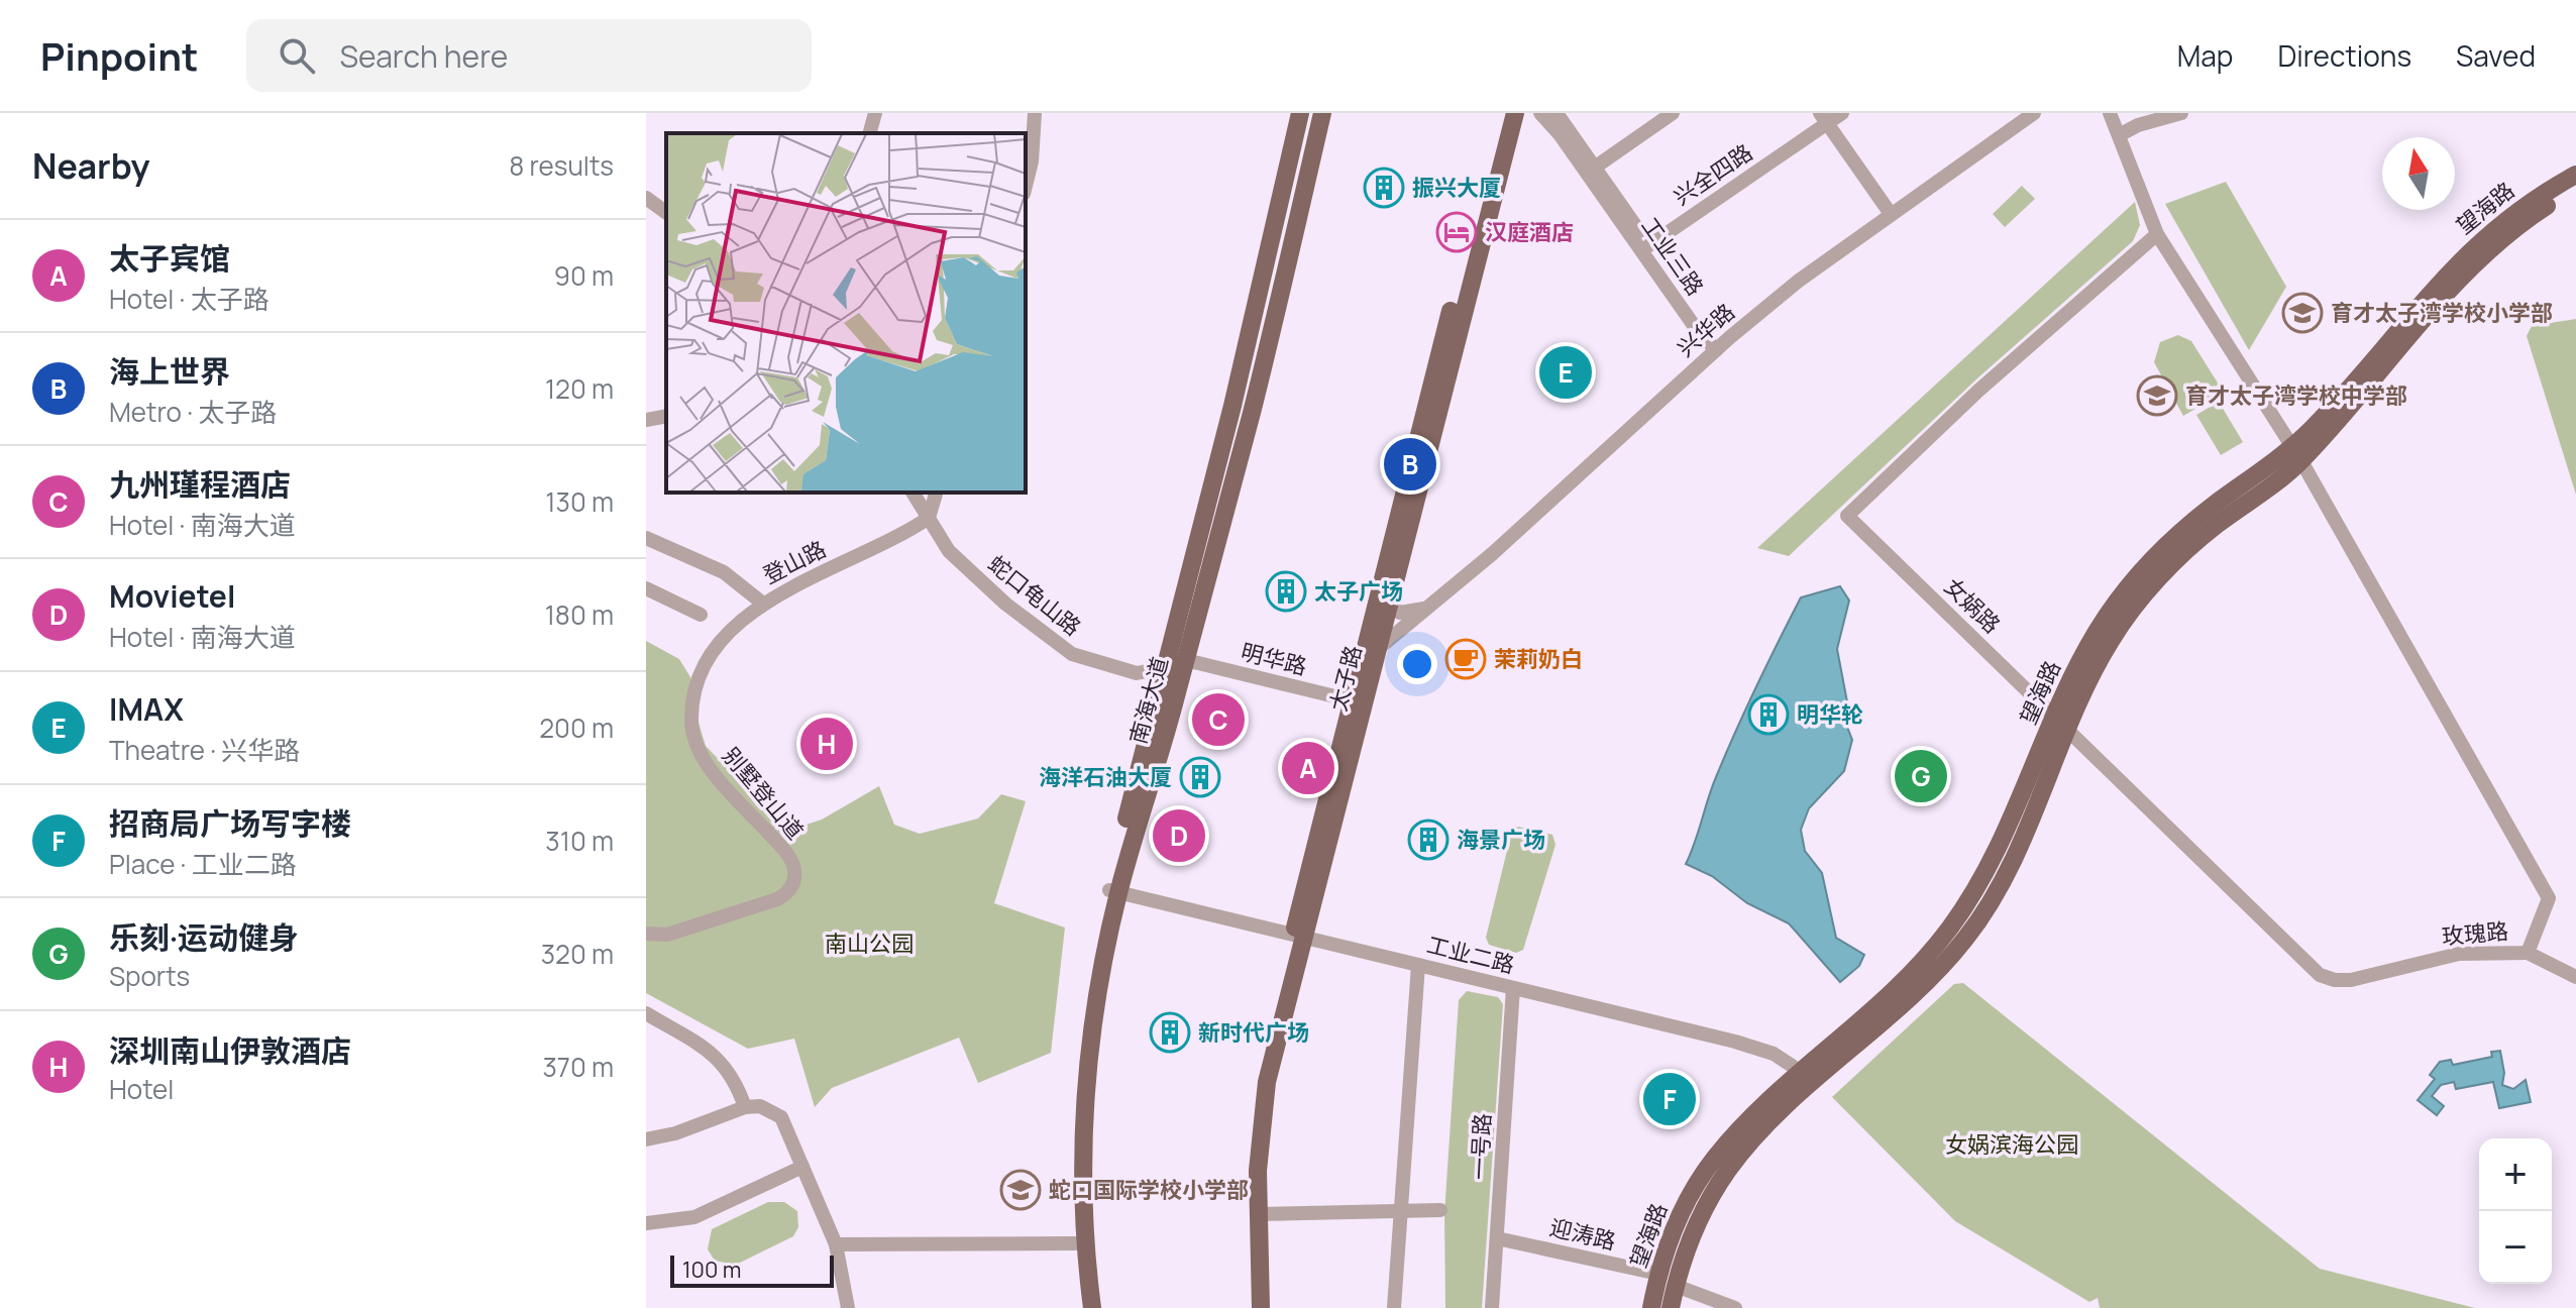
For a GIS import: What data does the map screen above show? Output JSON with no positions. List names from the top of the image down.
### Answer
{
  "streets": {
    "main road": ["望海路", "太子路", "南海大道"],
    "street": [
      "兴全四路",
      "工业三路",
      "兴华路",
      "登山路",
      "蛇口龟山路",
      "女娲路",
      "明华路",
      "别墅登山道",
      "玫瑰路",
      "工业二路",
      "一号路",
      "迎涛路"
    ]
  },
  "crossings": [
    ["兴全四路", "工业三路"],
    ["望海路", "女娲路"],
    ["望海路", "玫瑰路"],
    ["望海路", "工业二路"],
    ["望海路", "迎涛路"],
    ["工业三路", "兴华路"],
    ["兴华路", "太子路"],
    ["登山路", "蛇口龟山路"],
    ["登山路", "别墅登山道"],
    ["蛇口龟山路", "明华路"],
    ["蛇口龟山路", "南海大道"],
    ["女娲路", "玫瑰路"],
    ["明华路", "太子路"],
    ["明华路", "南海大道"],
    ["太子路", "工业二路"],
    ["南海大道", "工业二路"],
    ["工业二路", "一号路"],
    ["一号路", "迎涛路"]
  ],
  "parks": ["南山公园", "女娲滨海公园"],
  "places": {
    "building": [
      "振兴大厦",
      "太子广场",
      "明华轮",
      "海洋石油大厦",
      "海景广场",
      "新时代广场"
    ],
    "hotel": ["汉庭酒店"],
    "school or university": ["育才太子湾学校小学部", "育才太子湾学校中学部", "蛇口国际学校小学部"],
    "cafe": ["茉莉奶白"]
  },
  "scale_bar": "100 m",
  "north": "top",
  "page": {
    "header": "Pinpoint",
    "search": "Search here",
    "nav": ["Map", "Directions", "Saved"],
    "heading": ["Nearby", "8 results"],
    "list": [
      {
        "mark": "A",
        "name": "太子宾馆",
        "note": "Hotel · 太子路",
        "value": "90 m"
      },
      {
        "mark": "B",
        "name": "海上世界",
        "note": "Metro · 太子路",
        "value": "120 m"
      },
      {
        "mark": "C",
        "name": "九州瑾程酒店",
        "note": "Hotel · 南海大道",
        "value": "130 m"
      },
      {
        "mark": "D",
        "name": "Movietel",
        "note": "Hotel · 南海大道",
        "value": "180 m"
      },
      {
        "mark": "E",
        "name": "IMAX",
        "note": "Theatre · 兴华路",
        "value": "200 m"
      },
      {
        "mark": "F",
        "name": "招商局广场写字楼",
        "note": "Place · 工业二路",
        "value": "310 m"
      },
      {
        "mark": "G",
        "name": "乐刻·运动健身",
        "note": "Sports",
        "value": "320 m"
      },
      {
        "mark": "H",
        "name": "深圳南山伊敦酒店",
        "note": "Hotel",
        "value": "370 m"
      }
    ],
    "pins": [
      "E",
      "B",
      "C",
      "H",
      "A",
      "G",
      "D",
      "F"
    ],
    "map_buttons": ["+", "−"],
    "scale": "100 m"
  }
}
